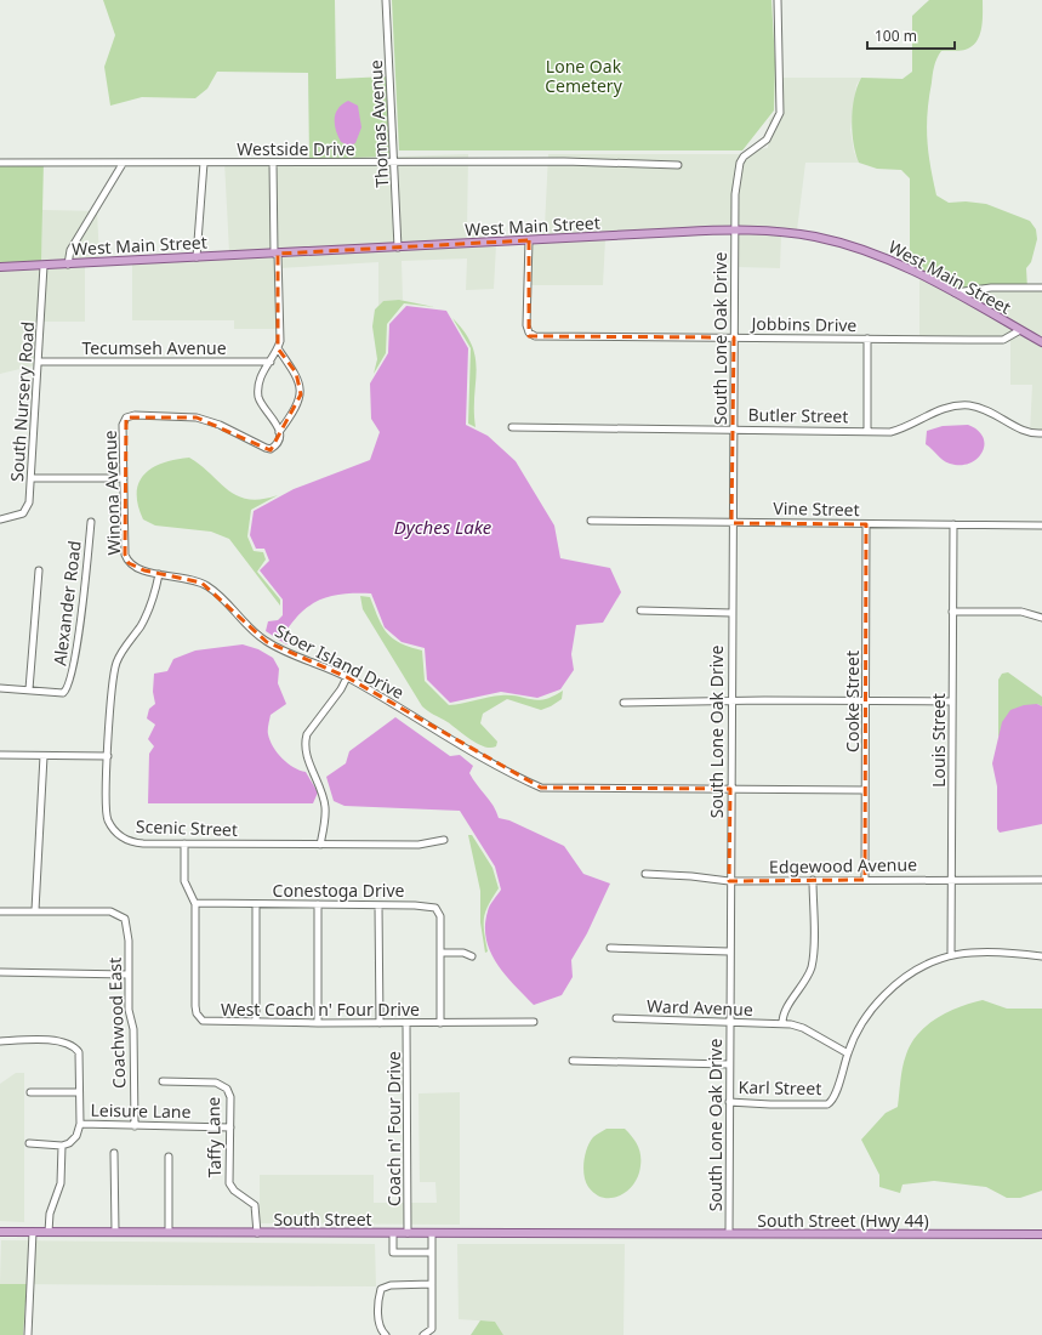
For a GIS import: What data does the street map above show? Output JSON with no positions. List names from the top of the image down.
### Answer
{
  "streets": {
    "main road": ["West Main Street", "South Street", "South Street (Hwy 44)"],
    "street": [
      "Thomas Avenue",
      "Westside Drive",
      "Jobbins Drive",
      "South Lone Oak Drive",
      "Tecumseh Avenue",
      "South Nursery Road",
      "Butler Street",
      "Winona Avenue",
      "Vine Street",
      "Alexander Road",
      "Stoer Island Drive",
      "Cooke Street",
      "Louis Street",
      "Scenic Street",
      "Edgewood Avenue",
      "Conestoga Drive",
      "Ward Avenue",
      "West Coach n' Four Drive",
      "Coachwood East",
      "Karl Street",
      "Leisure Lane",
      "Coach n' Four Drive",
      "Taffy Lane"
    ]
  },
  "crossings": [
    ["Thomas Avenue", "Westside Drive"],
    ["Thomas Avenue", "West Main Street"],
    ["West Main Street", "Jobbins Drive"],
    ["West Main Street", "South Lone Oak Drive"],
    ["West Main Street", "South Nursery Road"],
    ["Jobbins Drive", "South Lone Oak Drive"],
    ["South Lone Oak Drive", "Butler Street"],
    ["South Lone Oak Drive", "Vine Street"],
    ["South Lone Oak Drive", "Stoer Island Drive"],
    ["South Lone Oak Drive", "Edgewood Avenue"],
    ["South Lone Oak Drive", "Ward Avenue"],
    ["South Lone Oak Drive", "Karl Street"],
    ["South Lone Oak Drive", "South Street (Hwy 44)"],
    ["Tecumseh Avenue", "South Nursery Road"],
    ["Winona Avenue", "Stoer Island Drive"],
    ["Winona Avenue", "Scenic Street"],
    ["Vine Street", "Cooke Street"],
    ["Vine Street", "Louis Street"],
    ["Stoer Island Drive", "Scenic Street"],
    ["Cooke Street", "Edgewood Avenue"],
    ["Louis Street", "Edgewood Avenue"],
    ["Scenic Street", "West Coach n' Four Drive"],
    ["Conestoga Drive", "West Coach n' Four Drive"],
    ["Ward Avenue", "Karl Street"],
    ["West Coach n' Four Drive", "Coach n' Four Drive"],
    ["Coachwood East", "Leisure Lane"],
    ["Leisure Lane", "Taffy Lane"],
    ["Coach n' Four Drive", "South Street"],
    ["Taffy Lane", "South Street"],
    ["South Street", "South Street (Hwy 44)"]
  ],
  "water": ["Dyches Lake"],
  "parks": ["Lone Oak Cemetery"],
  "scale_bar": "100 m"
}
